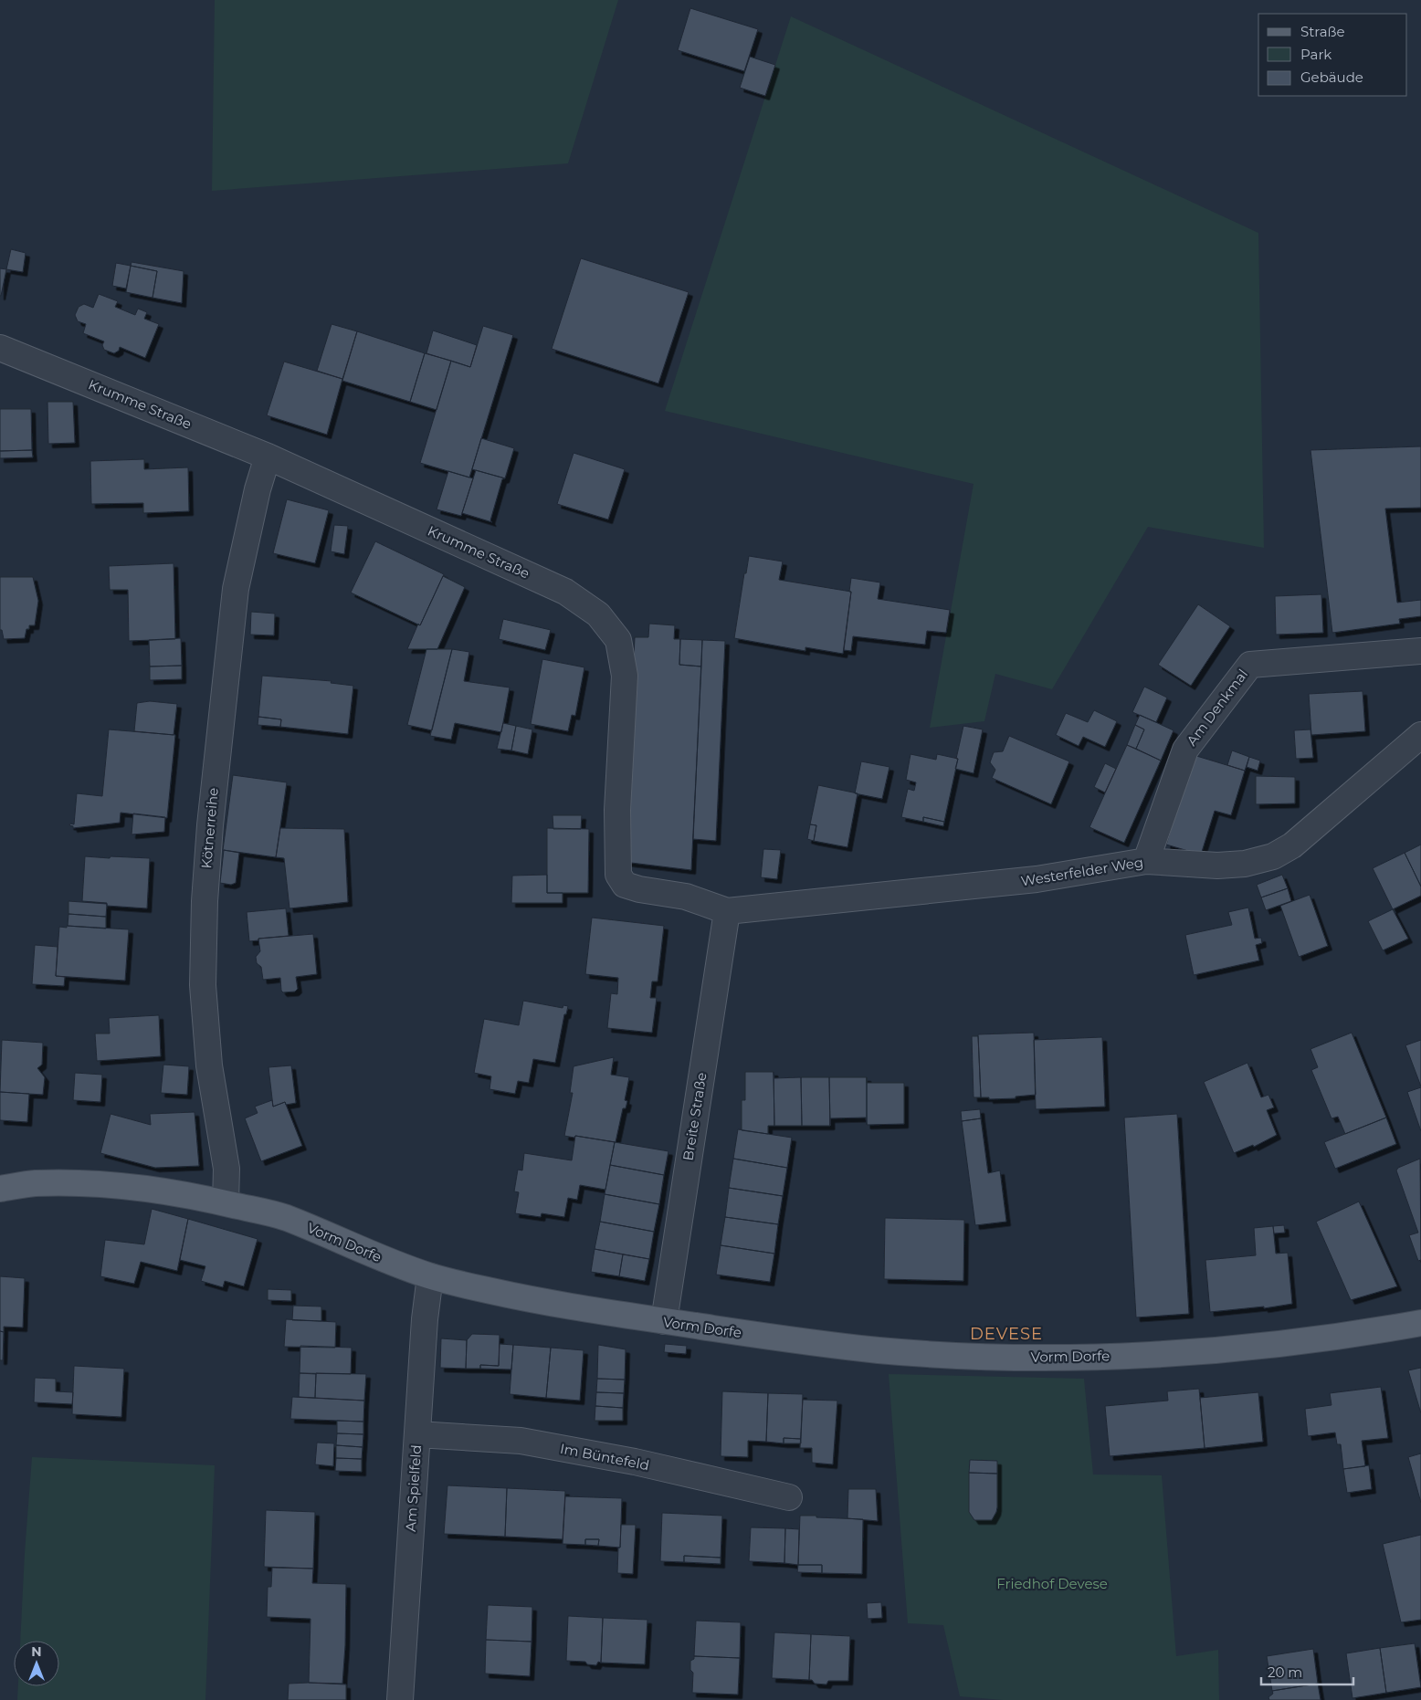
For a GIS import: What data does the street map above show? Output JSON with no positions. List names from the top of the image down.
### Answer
{
  "streets": {
    "main road": ["Vorm Dorfe"],
    "street": [
      "Krumme Straße",
      "Am Denkmal",
      "Kötnerreihe",
      "Westerfelder Weg",
      "Breite Straße",
      "Im Büntefeld",
      "Am Spielfeld"
    ]
  },
  "crossings": [
    ["Krumme Straße", "Kötnerreihe"],
    ["Krumme Straße", "Westerfelder Weg"],
    ["Krumme Straße", "Breite Straße"],
    ["Am Denkmal", "Westerfelder Weg"],
    ["Kötnerreihe", "Vorm Dorfe"],
    ["Westerfelder Weg", "Breite Straße"],
    ["Breite Straße", "Vorm Dorfe"],
    ["Vorm Dorfe", "Am Spielfeld"],
    ["Im Büntefeld", "Am Spielfeld"]
  ],
  "districts": ["DEVESE"],
  "parks": ["Friedhof Devese"],
  "legend": ["Straße", "Park", "Gebäude"],
  "scale_bar": "20 m",
  "north": "top"
}
